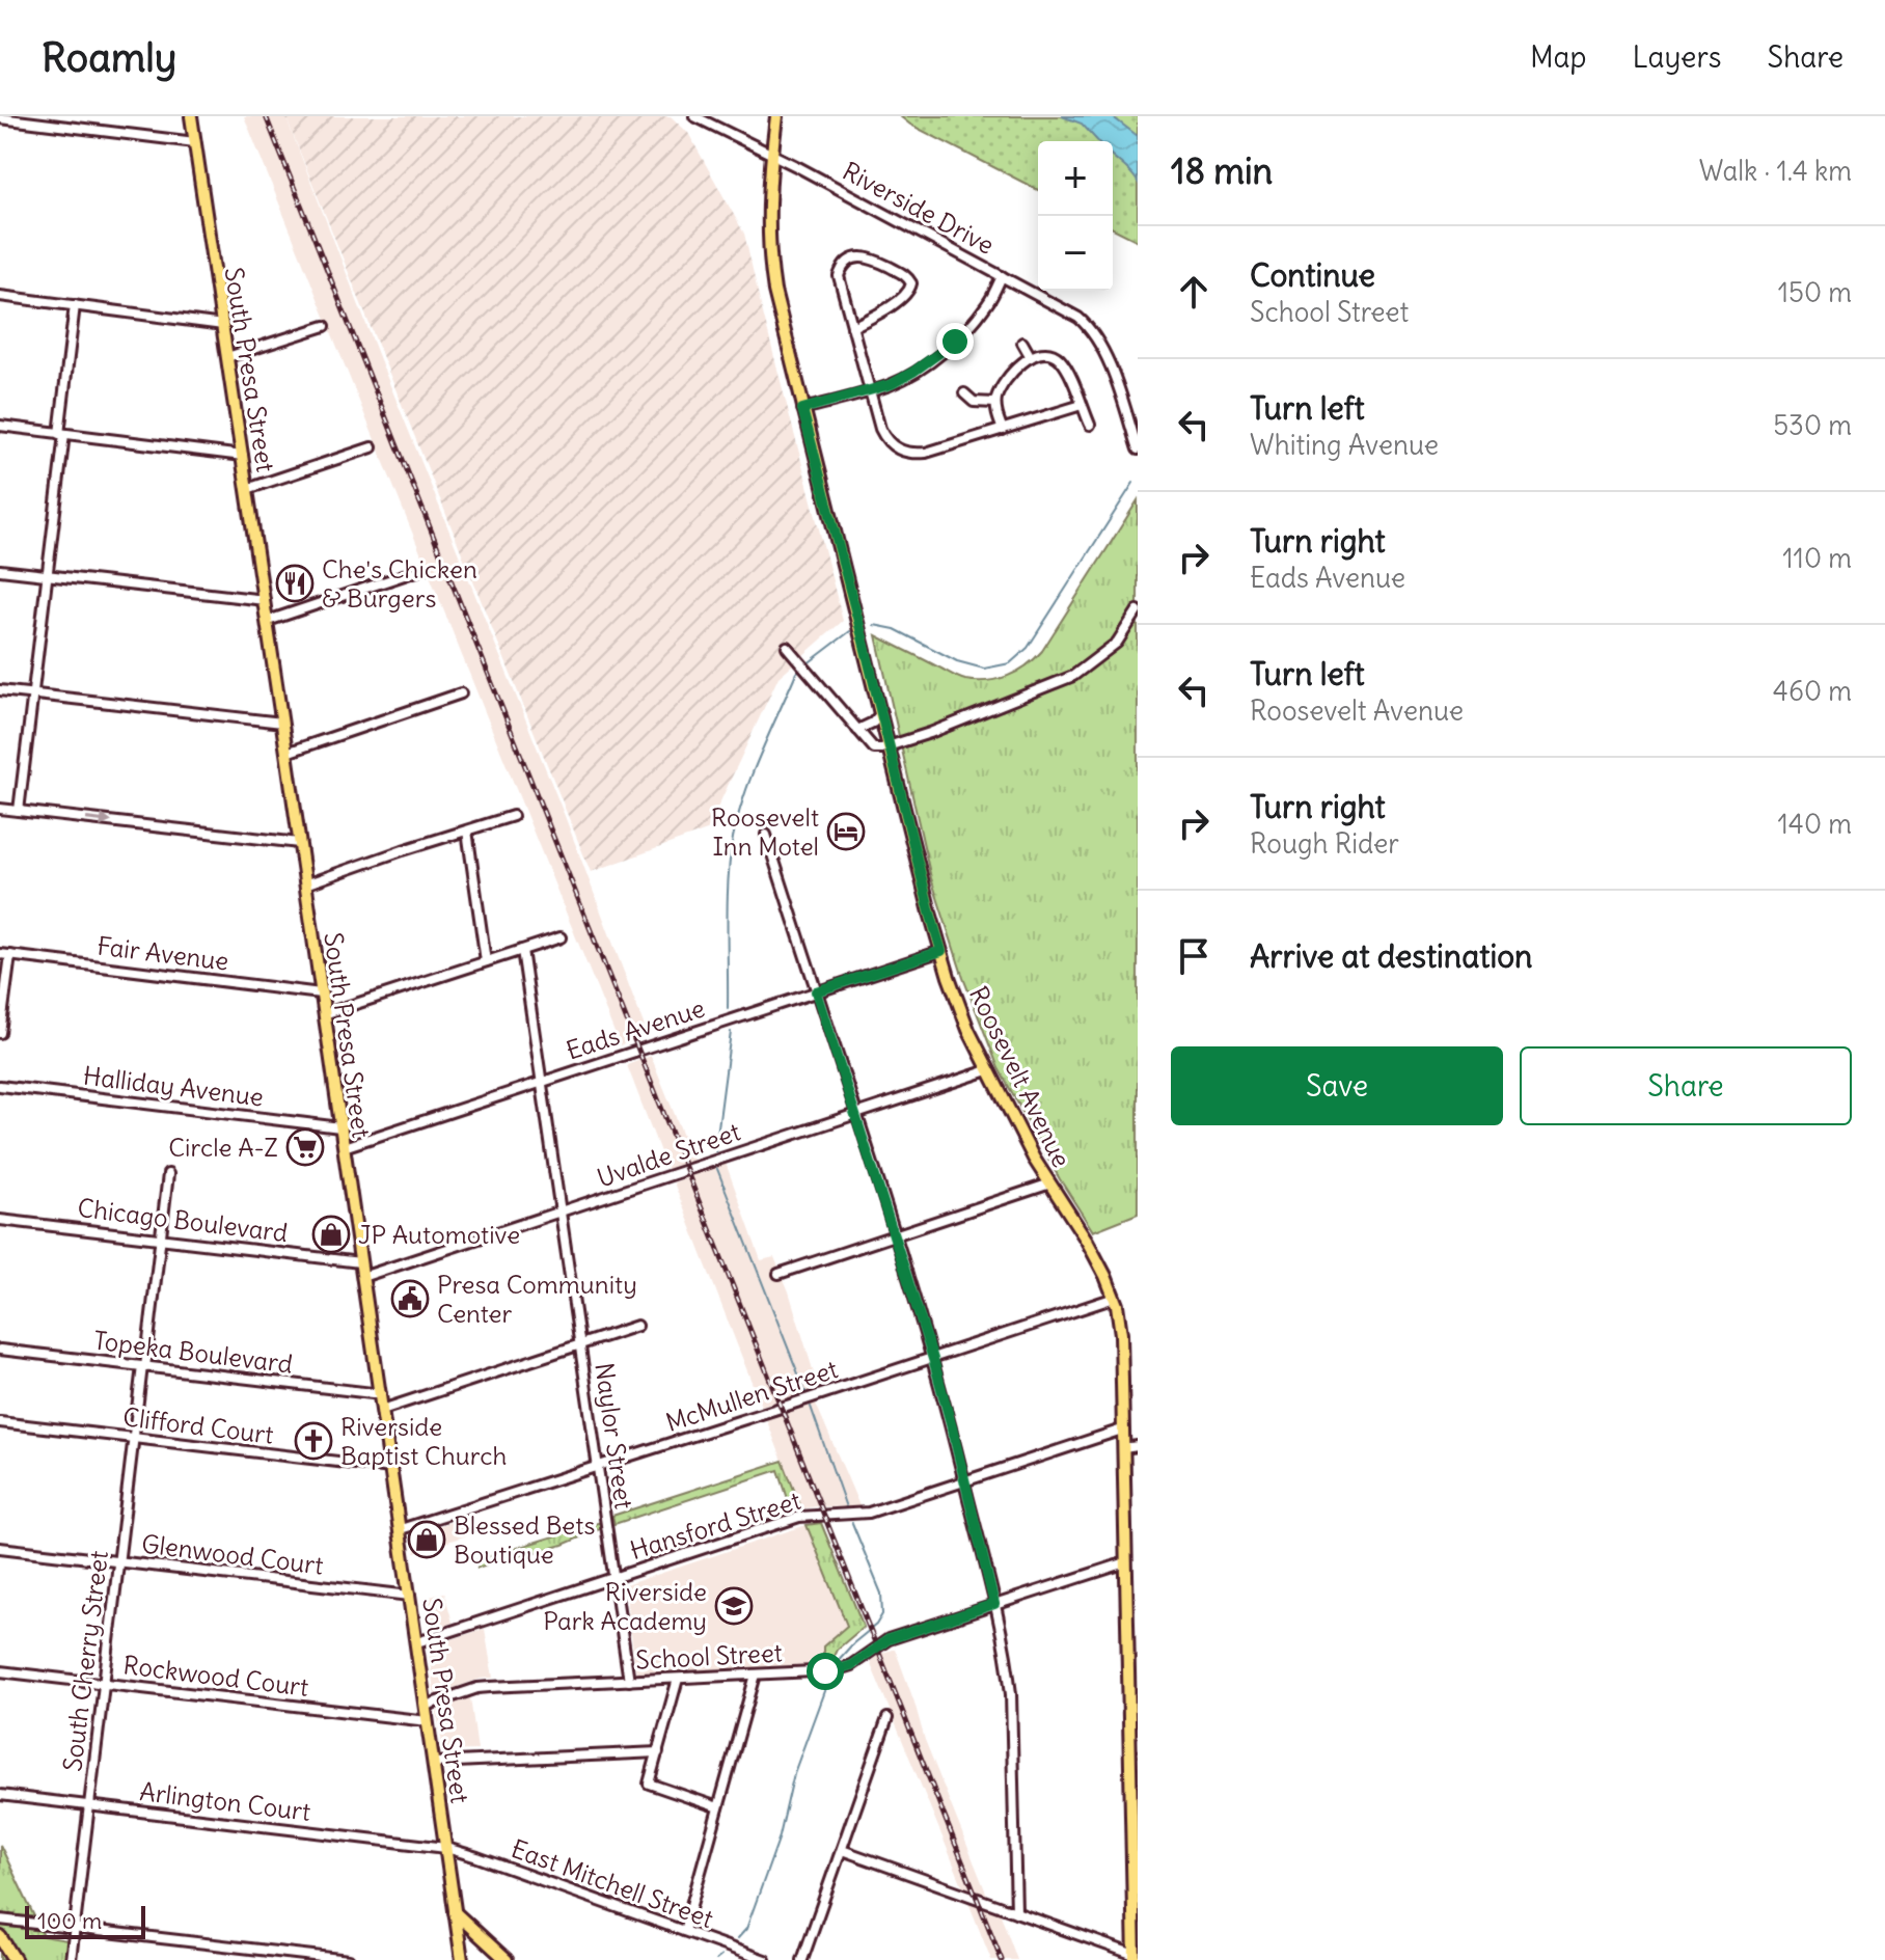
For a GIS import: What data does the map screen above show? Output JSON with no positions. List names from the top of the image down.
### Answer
{
  "streets": {
    "main road": ["South Presa Street", "Roosevelt Avenue"],
    "street": [
      "Riverside Drive",
      "Fair Avenue",
      "Eads Avenue",
      "Halliday Avenue",
      "Uvalde Street",
      "Chicago Boulevard",
      "Topeka Boulevard",
      "McMullen Street",
      "Clifford Court",
      "Naylor Street",
      "Hansford Street",
      "Glenwood Court",
      "School Street",
      "South Cherry Street",
      "Rockwood Court",
      "Arlington Court",
      "East Mitchell Street"
    ]
  },
  "crossings": [
    ["Riverside Drive", "Roosevelt Avenue"],
    ["South Presa Street", "Fair Avenue"],
    ["South Presa Street", "Eads Avenue"],
    ["South Presa Street", "Halliday Avenue"],
    ["South Presa Street", "Uvalde Street"],
    ["South Presa Street", "Chicago Boulevard"],
    ["South Presa Street", "Topeka Boulevard"],
    ["South Presa Street", "McMullen Street"],
    ["South Presa Street", "Clifford Court"],
    ["South Presa Street", "Hansford Street"],
    ["South Presa Street", "Glenwood Court"],
    ["South Presa Street", "School Street"],
    ["South Presa Street", "Rockwood Court"],
    ["South Presa Street", "Arlington Court"],
    ["South Presa Street", "East Mitchell Street"],
    ["Eads Avenue", "Roosevelt Avenue"],
    ["Eads Avenue", "Naylor Street"],
    ["Roosevelt Avenue", "Uvalde Street"],
    ["Roosevelt Avenue", "McMullen Street"],
    ["Roosevelt Avenue", "Hansford Street"],
    ["Roosevelt Avenue", "School Street"],
    ["Uvalde Street", "Naylor Street"],
    ["Chicago Boulevard", "South Cherry Street"],
    ["Topeka Boulevard", "South Cherry Street"],
    ["McMullen Street", "Naylor Street"],
    ["Clifford Court", "South Cherry Street"],
    ["Naylor Street", "Hansford Street"],
    ["Naylor Street", "School Street"],
    ["Glenwood Court", "South Cherry Street"],
    ["South Cherry Street", "Rockwood Court"],
    ["South Cherry Street", "Arlington Court"],
    ["Arlington Court", "East Mitchell Street"]
  ],
  "places": {
    "restaurant": ["Che's Chicken & Burgers"],
    "hotel": ["Roosevelt Inn Motel"],
    "supermarket": ["Circle A-Z"],
    "shop": ["JP Automotive", "Blessed Bets Boutique"],
    "public building": ["Presa Community Center"],
    "church": ["Riverside Baptist Church"],
    "school or university": ["Riverside Park Academy"]
  },
  "scale_bar": "100 m",
  "page": {
    "header": "Roamly",
    "nav": ["Map", "Layers", "Share"],
    "heading": ["18 min", "Walk · 1.4 km"],
    "map_buttons": ["+", "−"],
    "list": [
      ["Continue", "School Street", "150 m"],
      ["Turn left", "Whiting Avenue", "530 m"],
      ["Turn right", "Eads Avenue", "110 m"],
      ["Turn left", "Roosevelt Avenue", "460 m"],
      ["Turn right", "Rough Rider", "140 m"],
      "Arrive at destination"
    ],
    "buttons": ["Save", "Share"],
    "scale": "100 m"
  }
}
